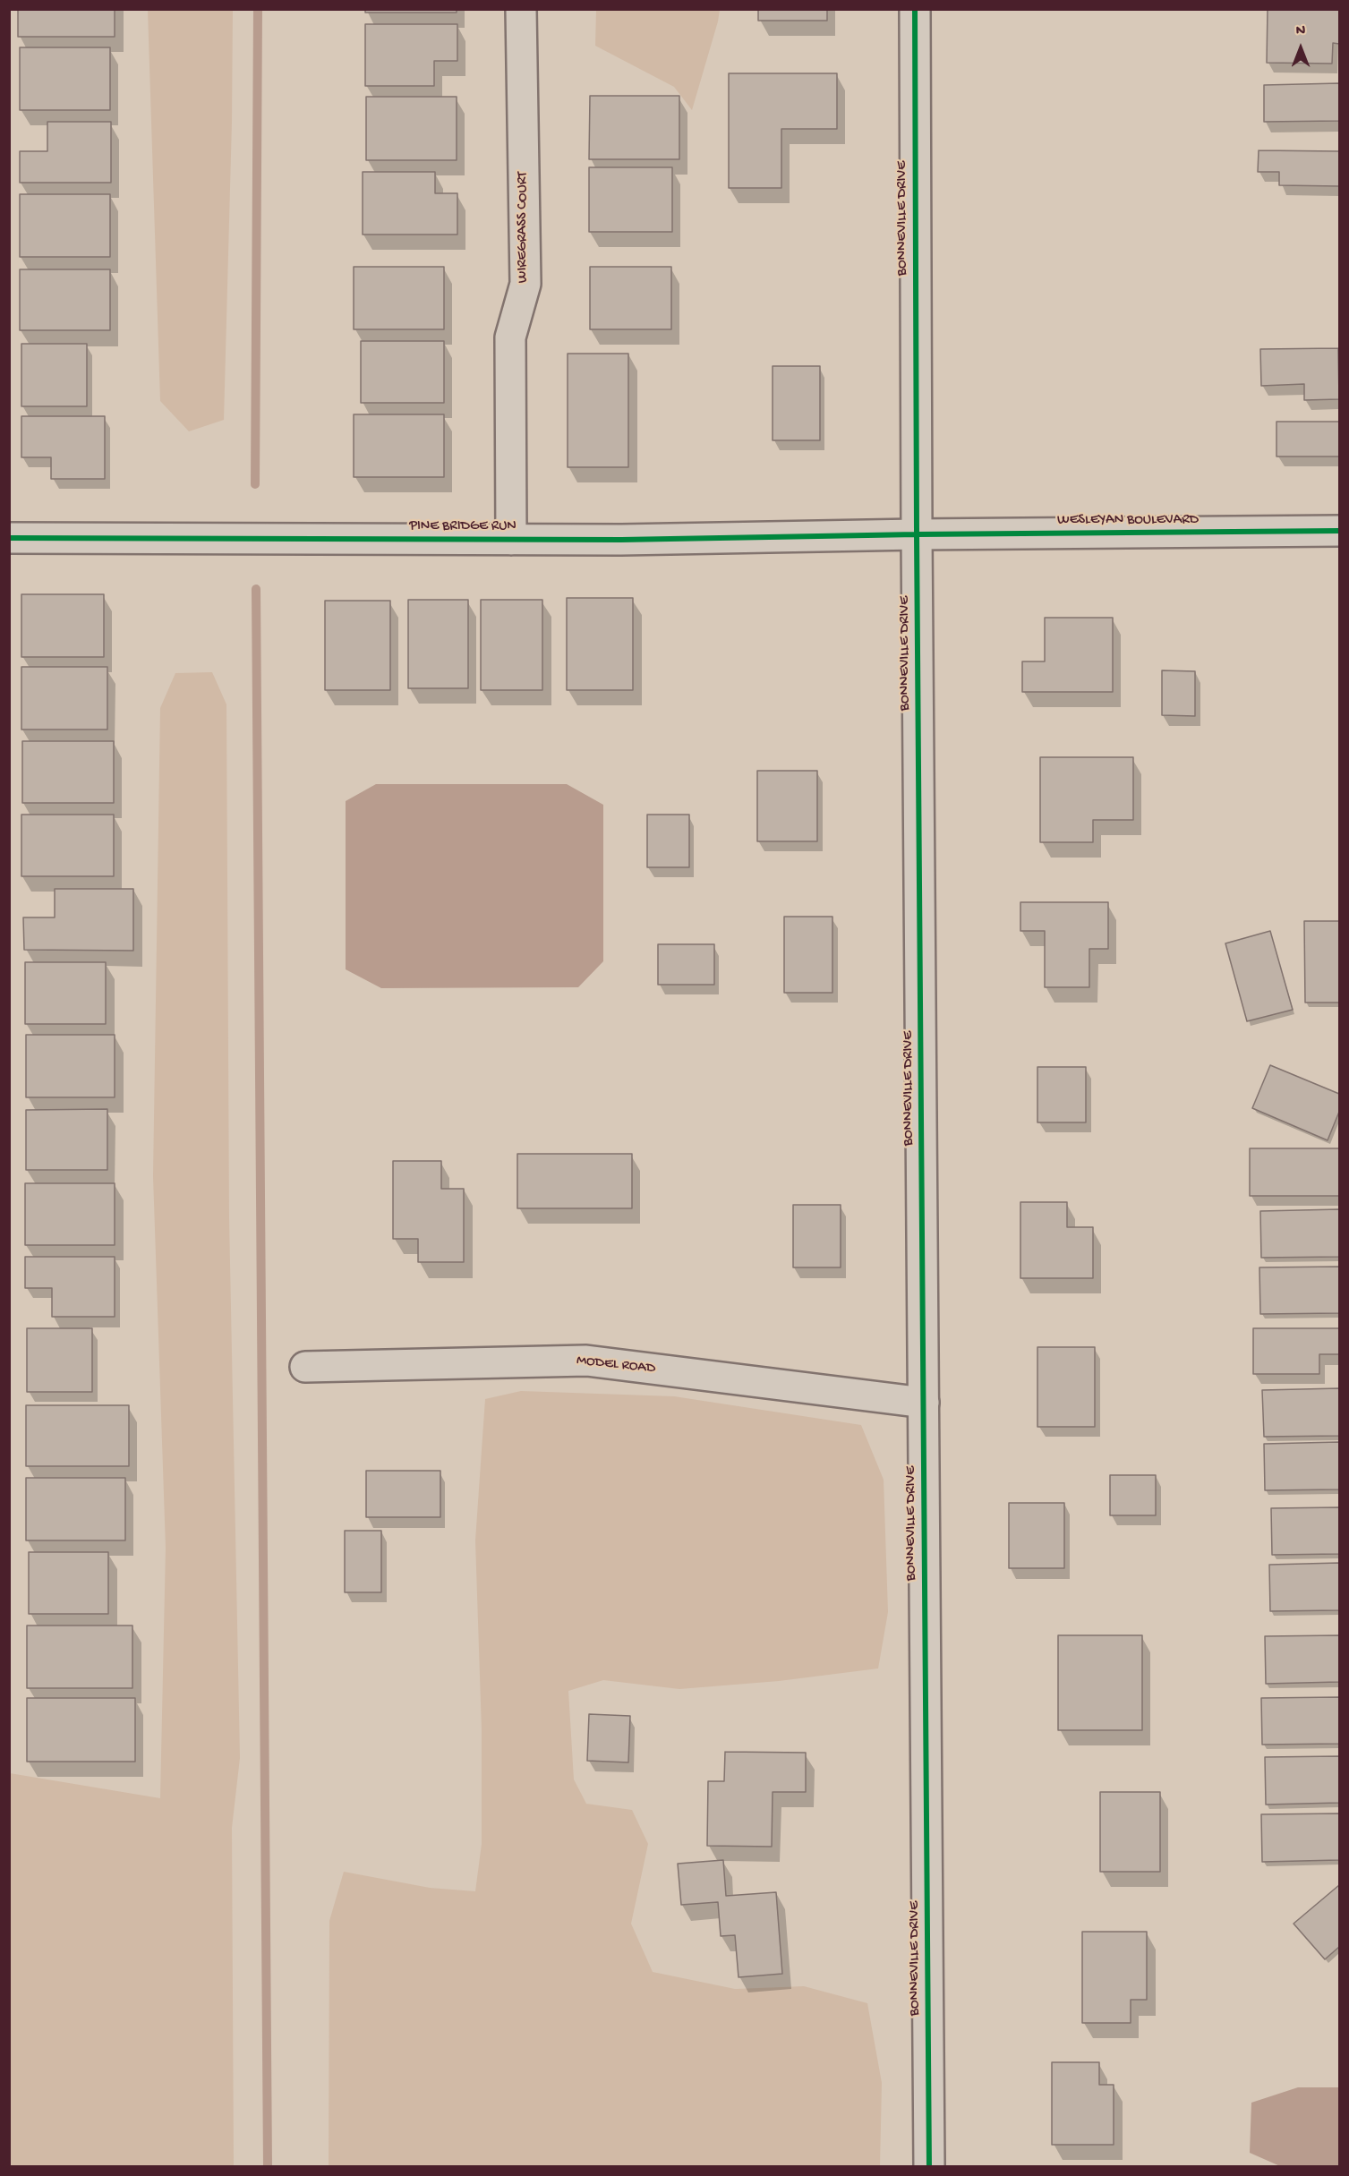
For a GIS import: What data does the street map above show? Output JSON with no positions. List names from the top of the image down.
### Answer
{
  "streets": {
    "street": [
      "BONNEVILLE DRIVE",
      "WIREGRASS COURT",
      "WESLEYAN BOULEVARD",
      "PINE BRIDGE RUN",
      "MODEL ROAD"
    ]
  },
  "crossings": [
    ["BONNEVILLE DRIVE", "WESLEYAN BOULEVARD"],
    ["BONNEVILLE DRIVE", "PINE BRIDGE RUN"],
    ["BONNEVILLE DRIVE", "MODEL ROAD"],
    ["WIREGRASS COURT", "PINE BRIDGE RUN"],
    ["WESLEYAN BOULEVARD", "PINE BRIDGE RUN"]
  ],
  "north": "top"
}
